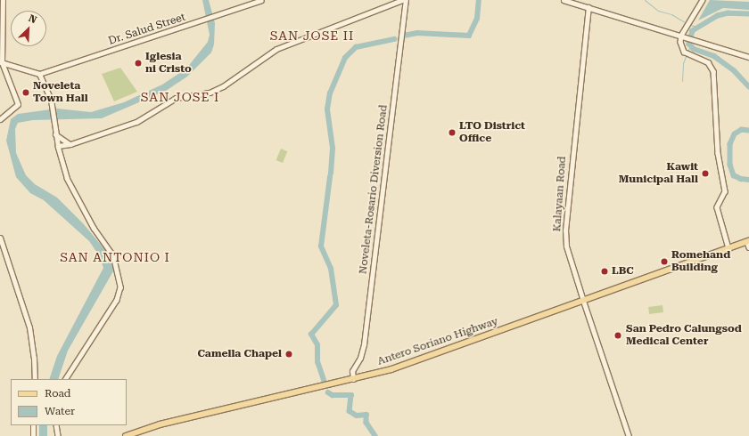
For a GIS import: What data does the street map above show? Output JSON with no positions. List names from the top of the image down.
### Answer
{
  "streets": {
    "main road": [
      "Dr. Salud Street",
      "Noveleta-Rosario Diversion Road",
      "Kalayaan Road",
      "Antero Soriano Highway"
    ]
  },
  "crossings": [
    ["Noveleta-Rosario Diversion Road", "Antero Soriano Highway"],
    ["Kalayaan Road", "Antero Soriano Highway"]
  ],
  "districts": ["SAN JOSE II", "SAN JOSE I", "SAN ANTONIO I"],
  "places": [
    "Iglesia ni Cristo",
    "Noveleta Town Hall",
    "LTO District Office",
    "Kawit Municipal Hall",
    "Romehand Building",
    "LBC",
    "San Pedro Calungsod Medical Center",
    "Camella Chapel"
  ],
  "legend": ["Road", "Water"],
  "north": "top right"
}
